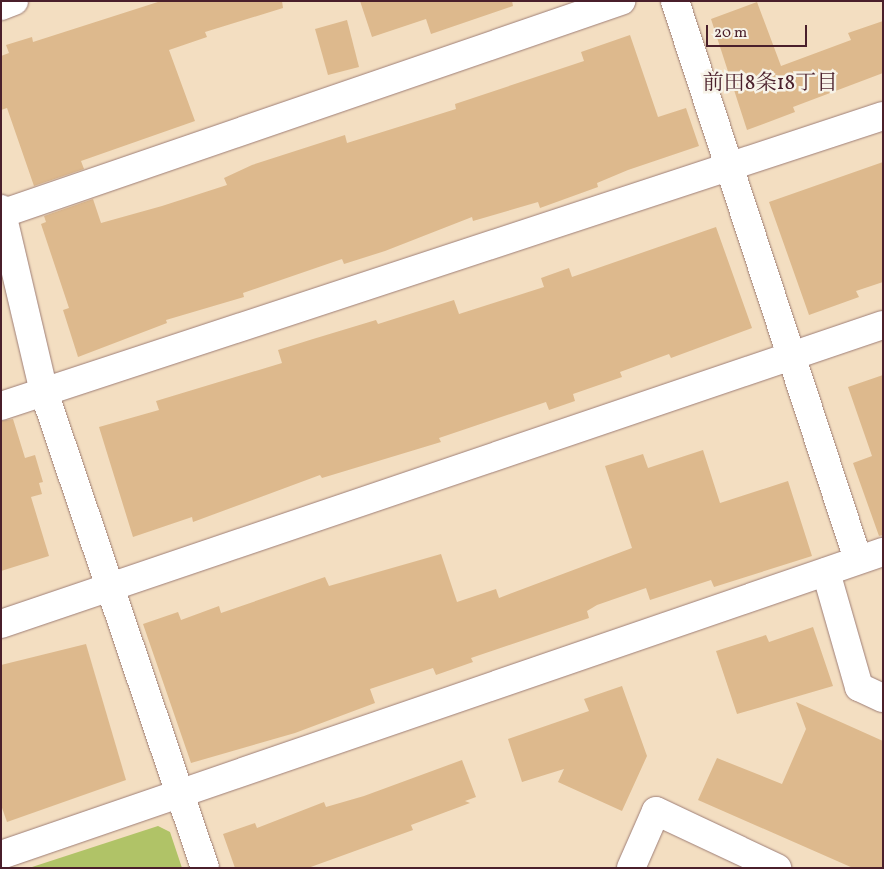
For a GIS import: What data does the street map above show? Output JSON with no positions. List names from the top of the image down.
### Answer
{
  "districts": ["前田8条18丁目"],
  "scale_bar": "20 m"
}
